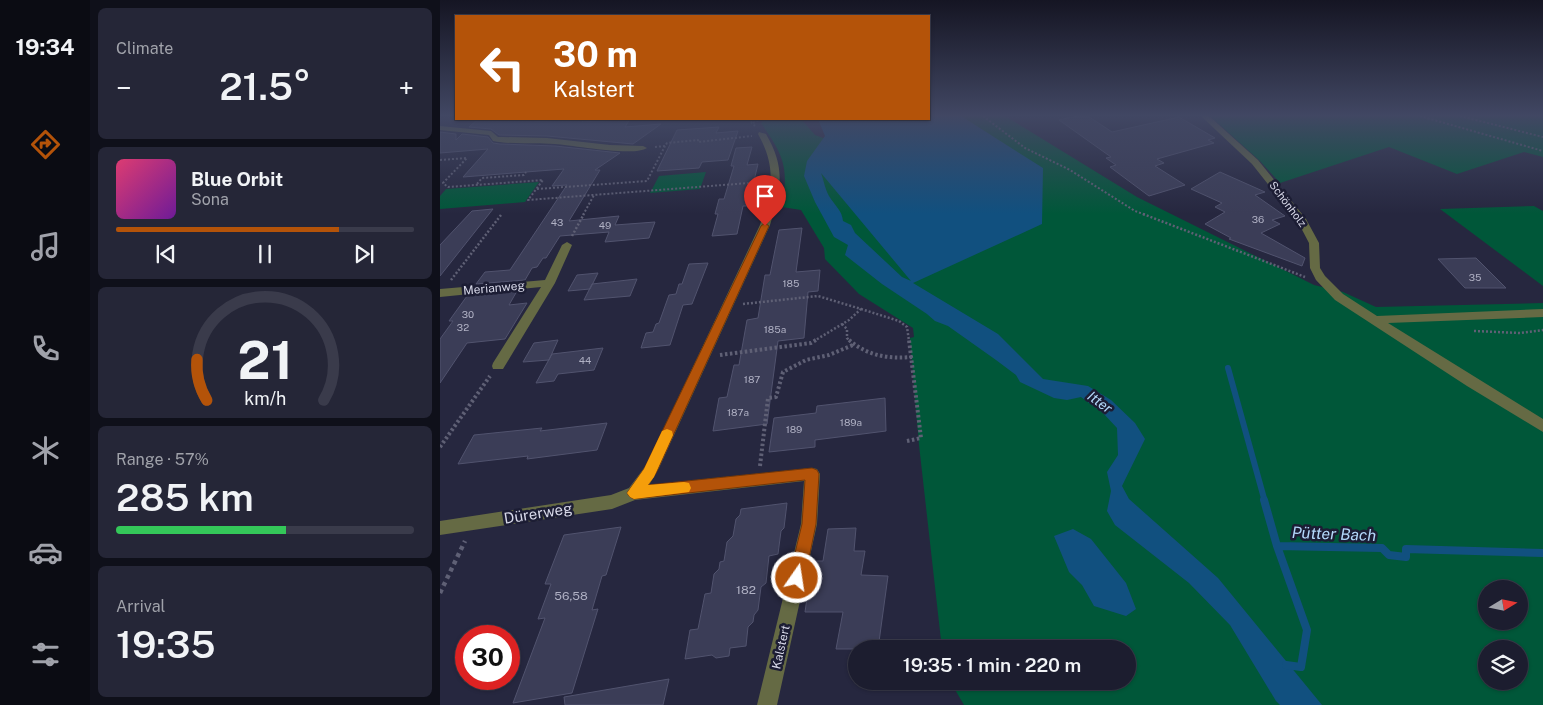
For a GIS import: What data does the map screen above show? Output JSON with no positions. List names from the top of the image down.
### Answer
{
  "streets": {
    "street": [
      "Schönholz",
      "Merianweg",
      "Dürerweg",
      "Kalstert"
    ]
  },
  "crossings": [
    ["Dürerweg", "Kalstert"]
  ],
  "water": ["Itter", "Pütter Bach"],
  "house_numbers": [
    "36",
    "43",
    "49",
    "35",
    "185",
    "30",
    "32",
    "185a",
    "44",
    "187",
    "187a",
    "189a",
    "189",
    "182",
    "56,58"
  ],
  "north": "right",
  "page": {
    "tabs": "19:34",
    "tile": [
      "Climate",
      ["Range · 57%", "285 km"],
      ["Arrival", "19:35"]
    ],
    "turn": ["30 m", "Kalstert"],
    "heat": ["−", "21.5°", "+"],
    "song": ["Blue Orbit", "Sona"],
    "limit": "30",
    "trip": "19:35 · 1 min · 220 m",
    "gauge": ["21", "km/h"]
  }
}
